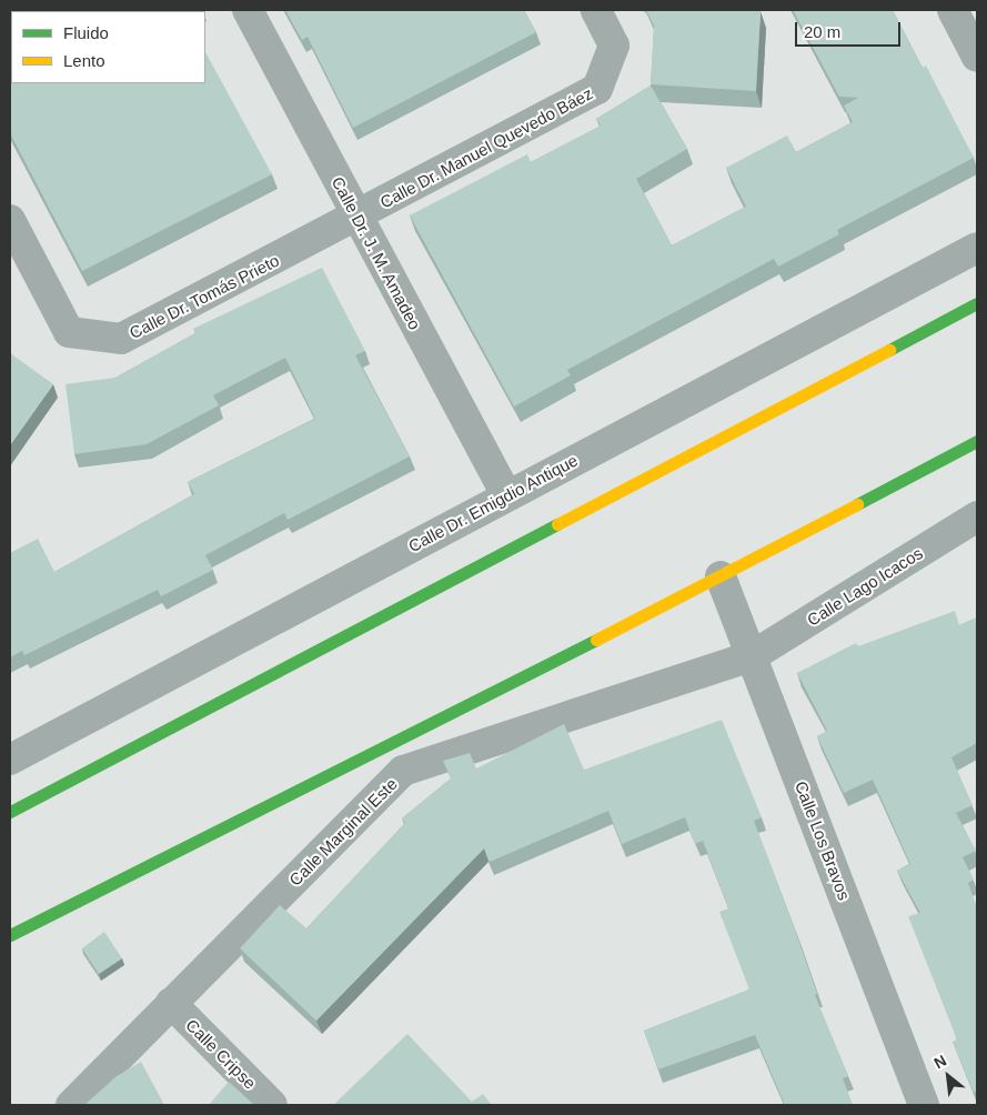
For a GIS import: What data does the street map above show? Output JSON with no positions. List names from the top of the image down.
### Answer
{
  "streets": {
    "street": [
      "Calle Dr. Manuel Quevedo Báez",
      "Calle Dr. J. M. Amadeo",
      "Calle Dr. Tomás Prieto",
      "Calle Dr. Emigdio Antique",
      "Calle Lago Icacos",
      "Calle Marginal Este",
      "Calle Los Bravos",
      "Calle Cripse"
    ]
  },
  "crossings": [
    ["Calle Dr. Manuel Quevedo Báez", "Calle Dr. J. M. Amadeo"],
    ["Calle Dr. Manuel Quevedo Báez", "Calle Dr. Tomás Prieto"],
    ["Calle Dr. J. M. Amadeo", "Calle Dr. Tomás Prieto"],
    ["Calle Dr. J. M. Amadeo", "Calle Dr. Emigdio Antique"],
    ["Calle Lago Icacos", "Calle Marginal Este"],
    ["Calle Lago Icacos", "Calle Los Bravos"],
    ["Calle Marginal Este", "Calle Los Bravos"],
    ["Calle Marginal Este", "Calle Cripse"]
  ],
  "legend": ["Fluido", "Lento"],
  "scale_bar": "20 m",
  "north": "top left"
}
